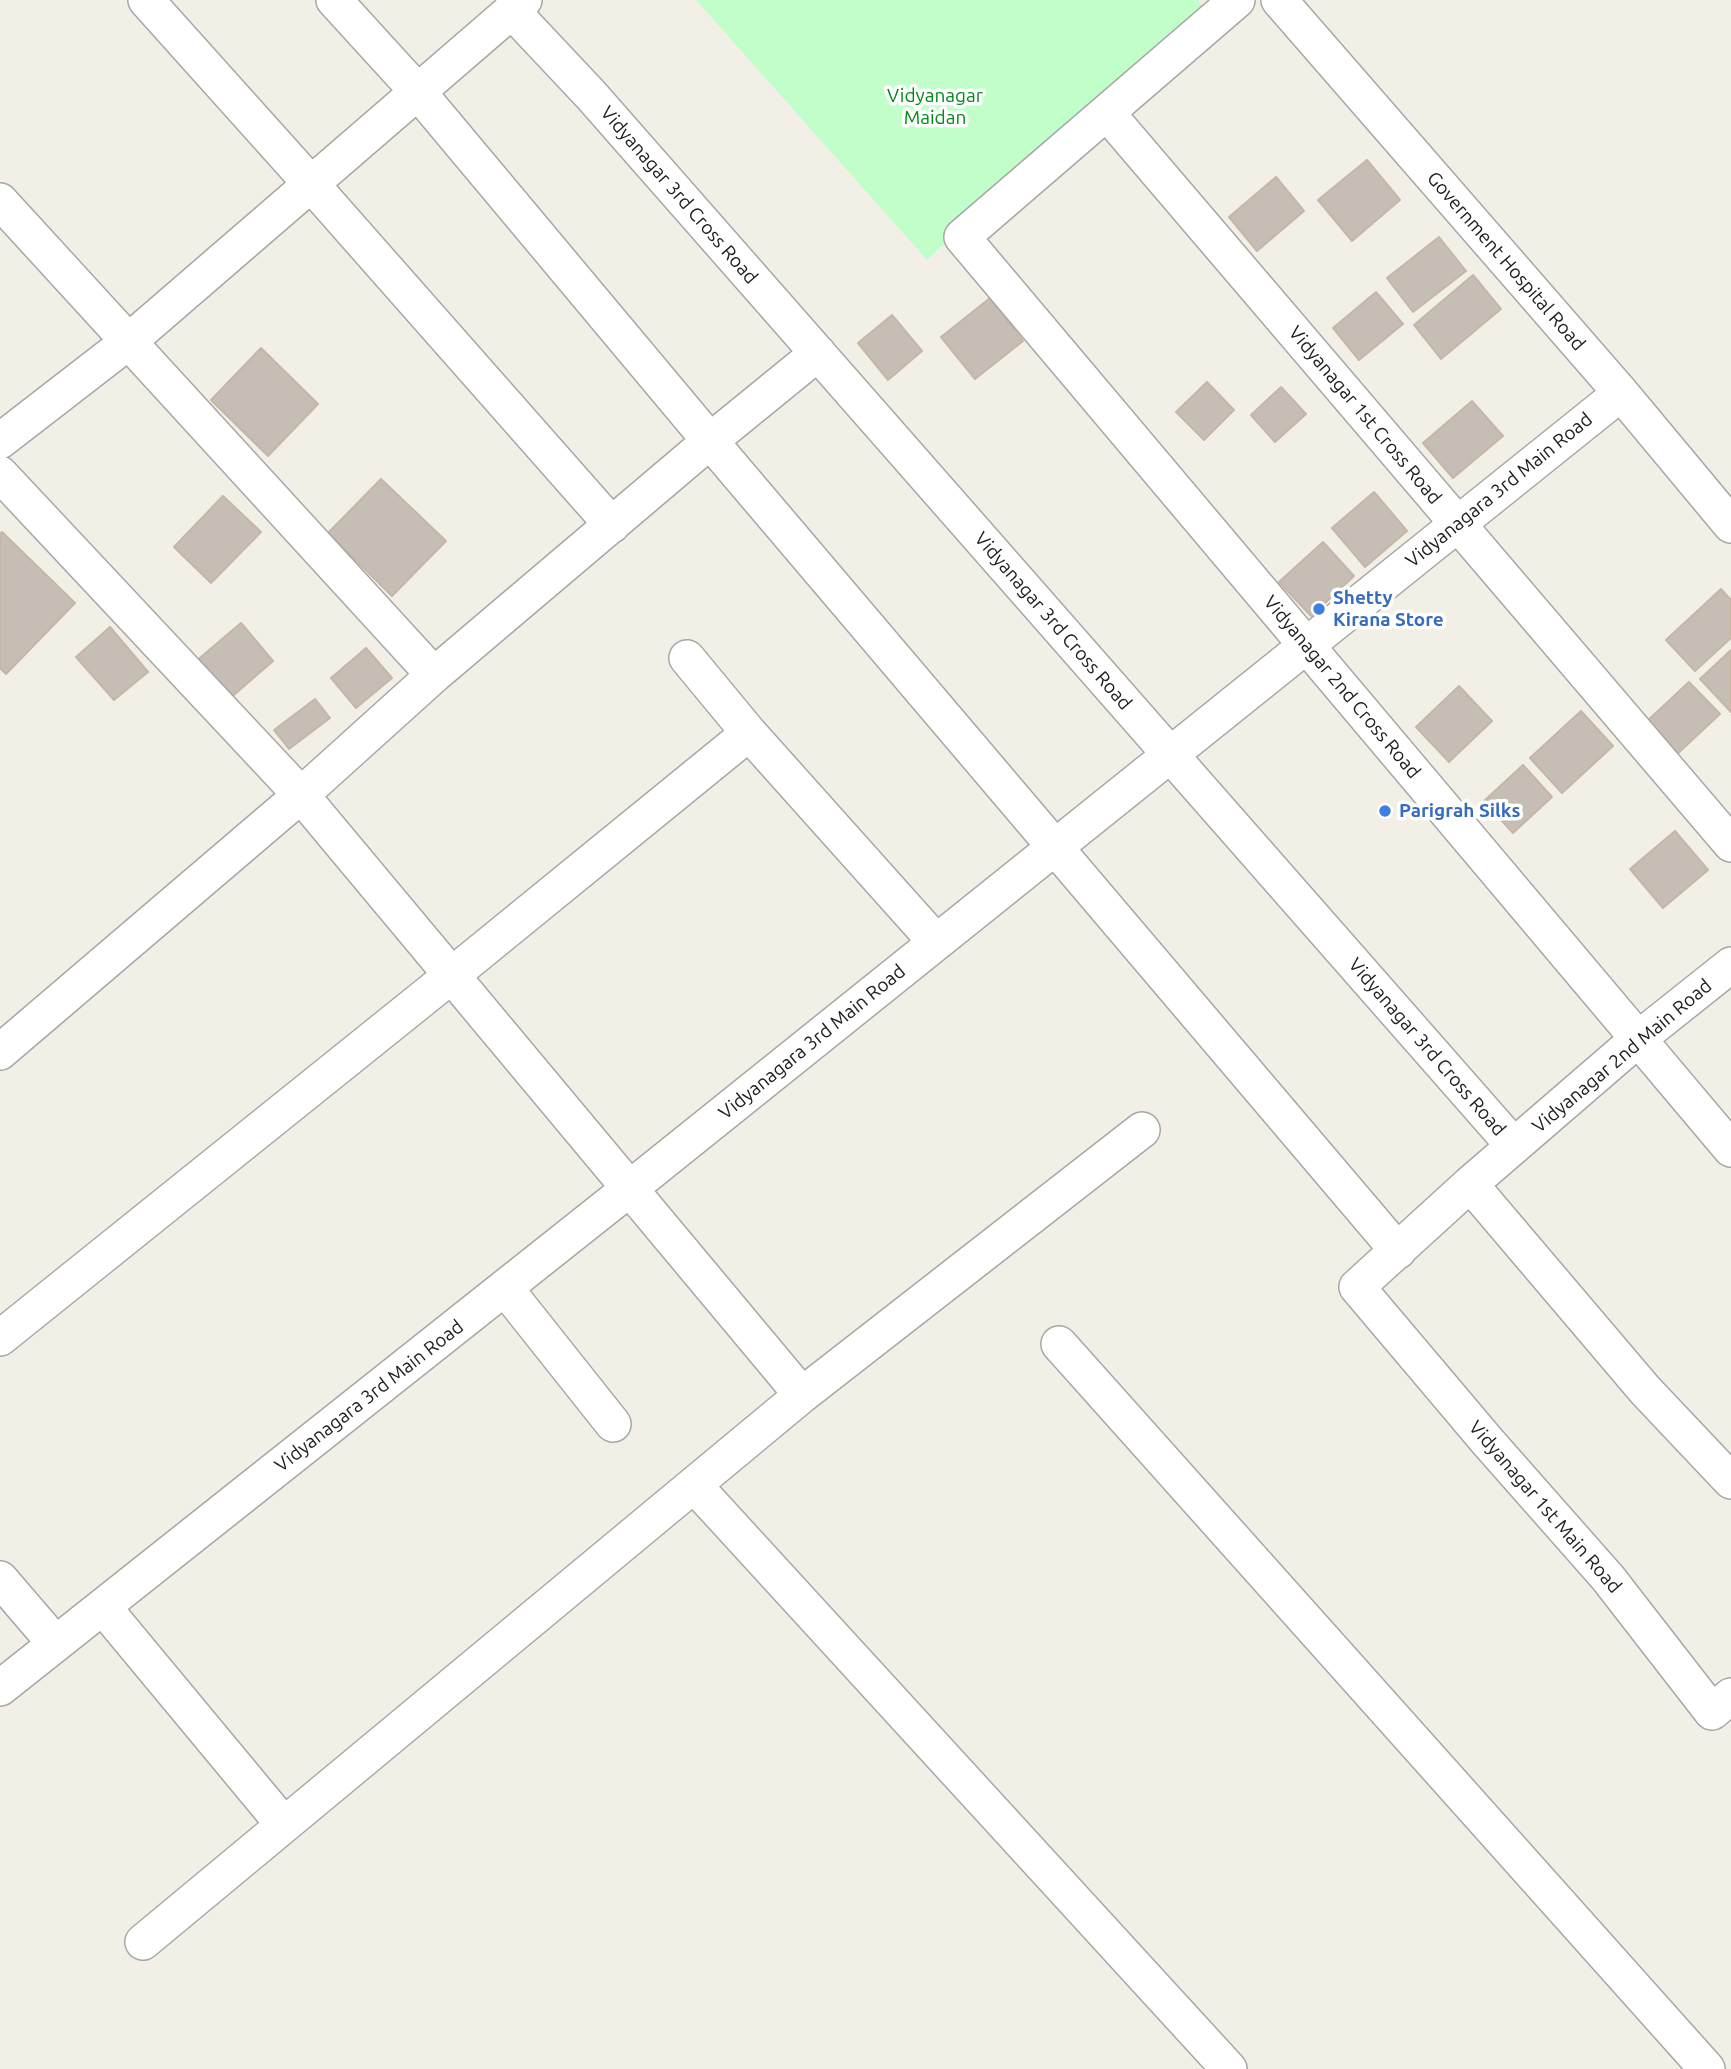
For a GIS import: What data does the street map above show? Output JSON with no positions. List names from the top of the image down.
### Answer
{
  "streets": {
    "street": [
      "Vidyanagar 3rd Cross Road",
      "Government Hospital Road",
      "Vidyanagar 1st Cross Road",
      "Vidyanagara 3rd Main Road",
      "Vidyanagar 2nd Cross Road",
      "Vidyanagar 2nd Main Road",
      "Vidyanagar 1st Main Road"
    ]
  },
  "crossings": [
    ["Vidyanagar 3rd Cross Road", "Vidyanagara 3rd Main Road"],
    ["Vidyanagar 3rd Cross Road", "Vidyanagar 2nd Main Road"],
    ["Government Hospital Road", "Vidyanagara 3rd Main Road"],
    ["Vidyanagar 1st Cross Road", "Vidyanagara 3rd Main Road"],
    ["Vidyanagar 1st Cross Road", "Vidyanagar 2nd Cross Road"],
    ["Vidyanagara 3rd Main Road", "Vidyanagar 2nd Cross Road"],
    ["Vidyanagar 2nd Cross Road", "Vidyanagar 2nd Main Road"],
    ["Vidyanagar 2nd Main Road", "Vidyanagar 1st Main Road"]
  ],
  "parks": ["Vidyanagar Maidan"],
  "places": ["Shetty Kirana Store", "Parigrah Silks"]
}
